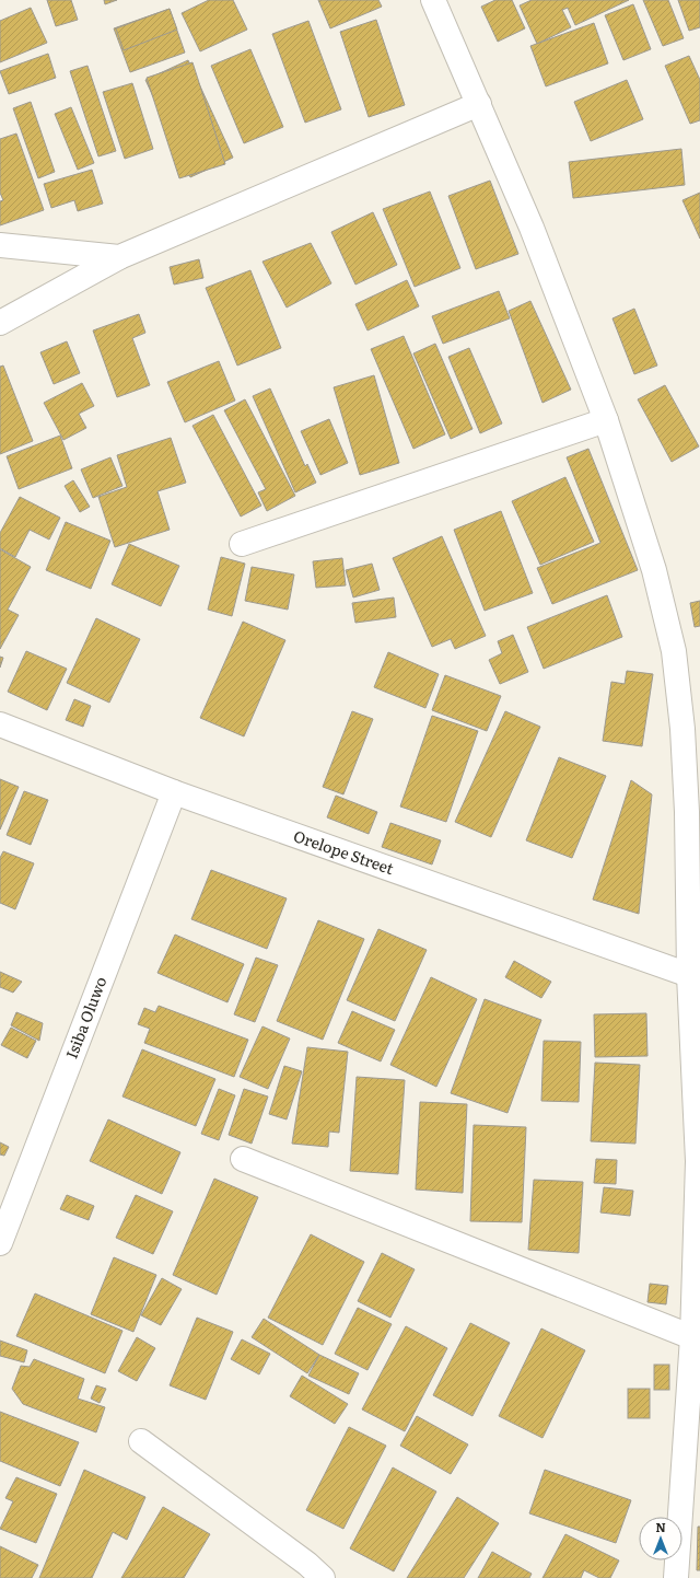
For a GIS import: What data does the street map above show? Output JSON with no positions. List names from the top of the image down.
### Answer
{
  "streets": {
    "street": ["Orelope Street", "Isiba Oluwo"]
  },
  "crossings": [
    ["Orelope Street", "Isiba Oluwo"]
  ],
  "north": "top"
}
